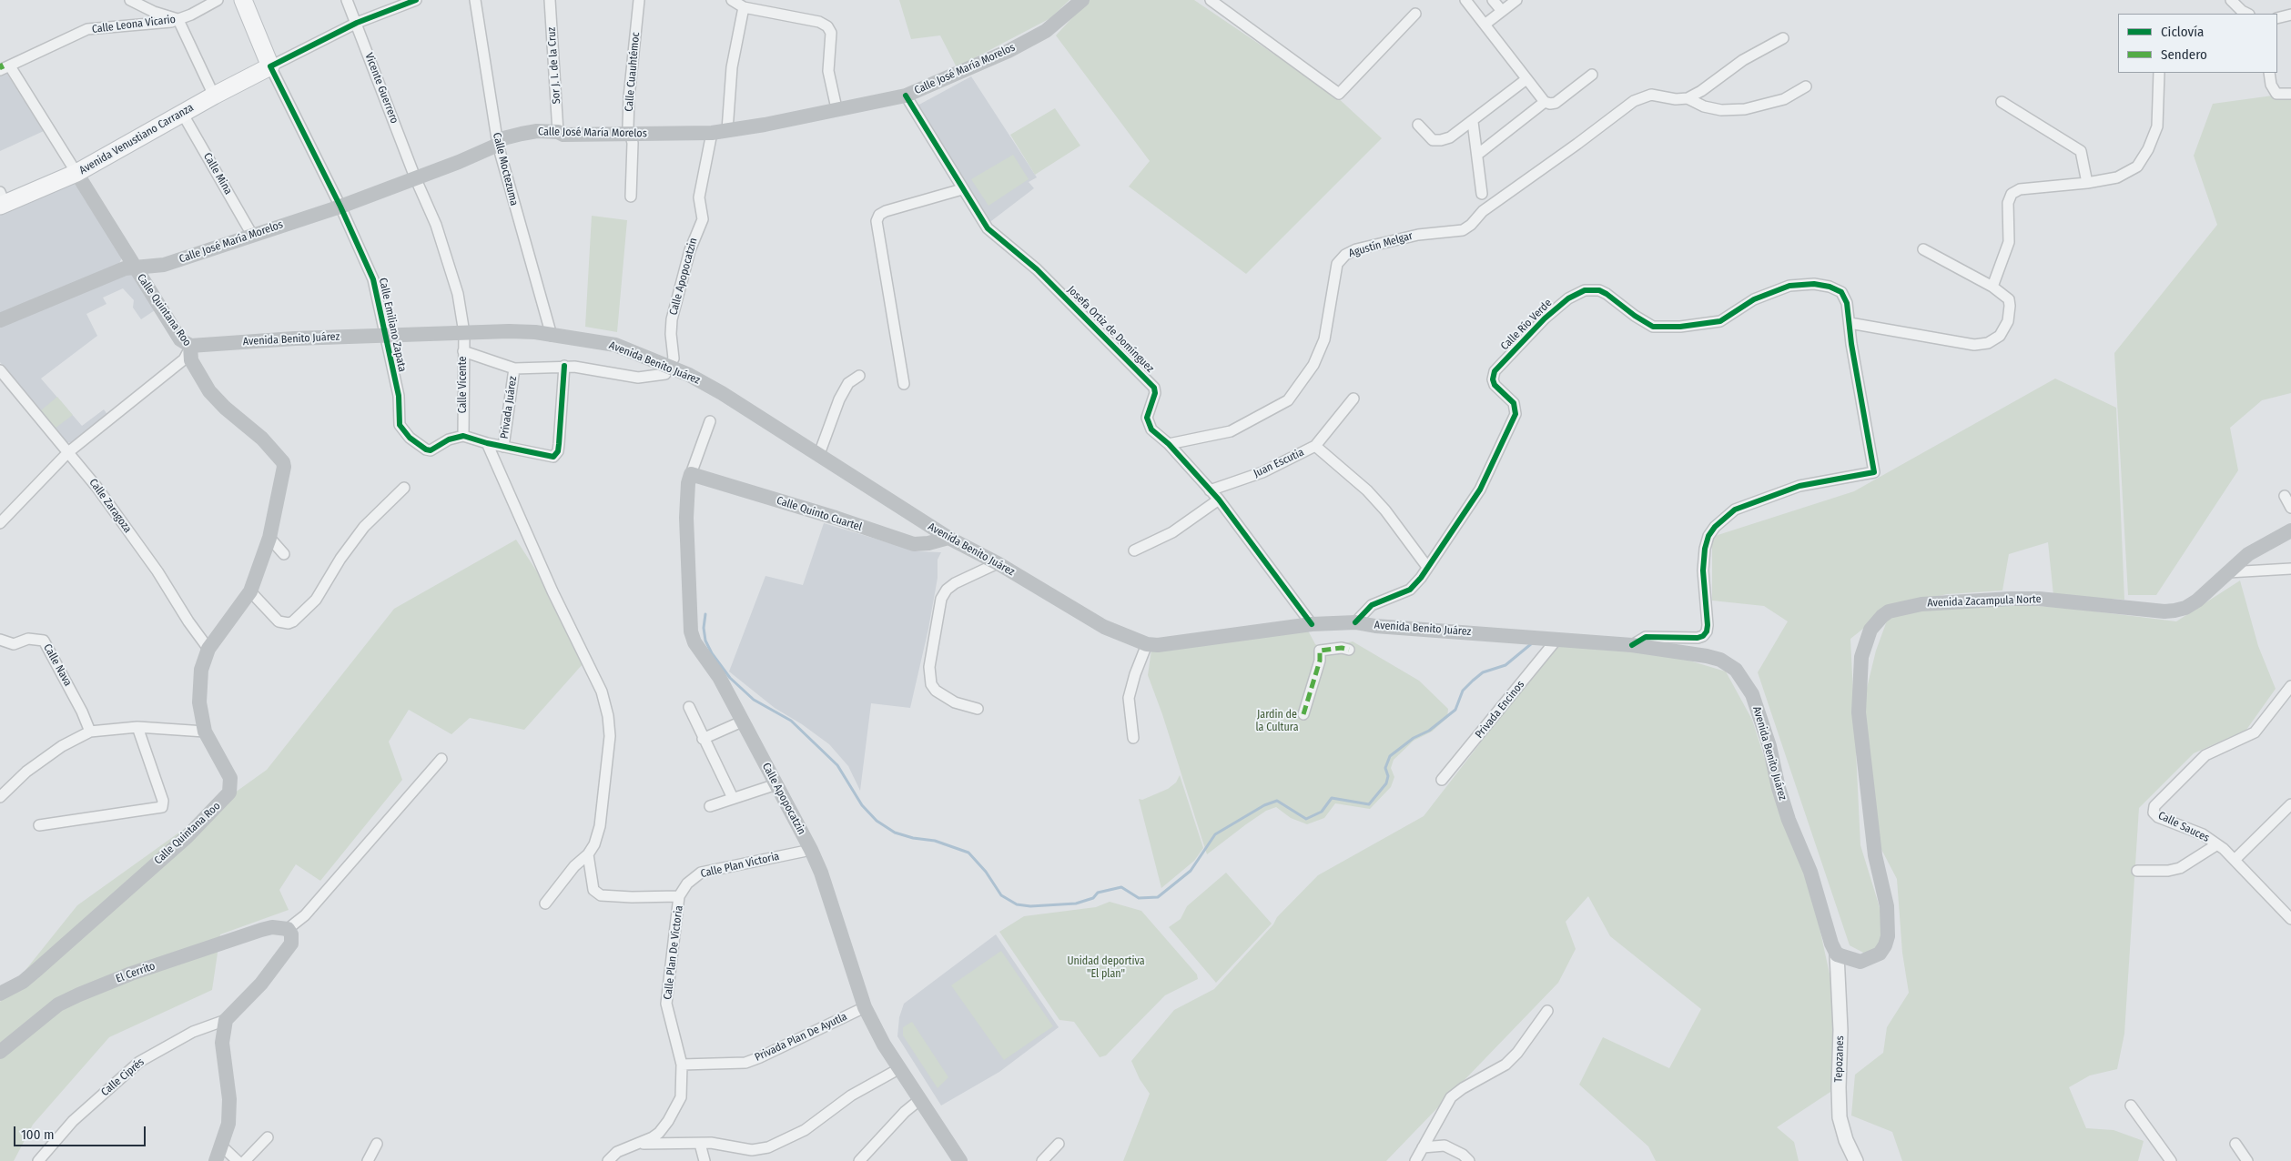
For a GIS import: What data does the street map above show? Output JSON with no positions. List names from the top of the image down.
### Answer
{
  "streets": {
    "main road": [
      "Calle José María Morelos",
      "Avenida Venustiano Carranza",
      "Calle Apopocatzin",
      "Calle Quintana Roo",
      "Avenida Benito Juárez",
      "Calle Quinto Cuartel",
      "Avenida Zacampula Norte",
      "El Cerrito"
    ],
    "street": [
      "Calle Leona Vicario",
      "Sor J. I. de la Cruz",
      "Calle Cuauhtémoc",
      "Vicente Guerrero",
      "Calle Moctezuma",
      "Calle Mina",
      "Agustín Melgar",
      "Calle Emiliano Zapata",
      "Calle Río Verde",
      "Josefa Ortiz de Domínguez",
      "Calle Vicente",
      "Privada Juárez",
      "Juan Escutia",
      "Calle Zaragoza",
      "Calle Nava",
      "Privada Encinos",
      "Calle Sauces",
      "Calle Plan Victoria",
      "Calle Plan De Victoria",
      "Privada Plan De Ayutla",
      "Tepozanes",
      "Calle Ciprés"
    ]
  },
  "crossings": [
    ["Calle Leona Vicario", "Calle Quintana Roo"],
    ["Sor J. I. de la Cruz", "Calle José María Morelos"],
    ["Calle José María Morelos", "Calle Cuauhtémoc"],
    ["Calle José María Morelos", "Vicente Guerrero"],
    ["Calle José María Morelos", "Calle Moctezuma"],
    ["Calle José María Morelos", "Calle Mina"],
    ["Calle José María Morelos", "Calle Apopocatzin"],
    ["Calle José María Morelos", "Calle Quintana Roo"],
    ["Calle José María Morelos", "Calle Emiliano Zapata"],
    ["Calle José María Morelos", "Josefa Ortiz de Domínguez"],
    ["Vicente Guerrero", "Avenida Benito Juárez"],
    ["Vicente Guerrero", "Calle Vicente"],
    ["Avenida Venustiano Carranza", "Calle Mina"],
    ["Avenida Venustiano Carranza", "Calle Quintana Roo"],
    ["Avenida Venustiano Carranza", "Calle Emiliano Zapata"],
    ["Calle Moctezuma", "Avenida Benito Juárez"],
    ["Agustín Melgar", "Josefa Ortiz de Domínguez"],
    ["Calle Apopocatzin", "Avenida Benito Juárez"],
    ["Calle Apopocatzin", "Calle Quinto Cuartel"],
    ["Calle Apopocatzin", "Calle Plan Victoria"],
    ["Calle Apopocatzin", "Privada Plan De Ayutla"],
    ["Calle Quintana Roo", "Avenida Benito Juárez"],
    ["Calle Quintana Roo", "Calle Zaragoza"],
    ["Calle Emiliano Zapata", "Avenida Benito Juárez"],
    ["Calle Emiliano Zapata", "Calle Vicente"],
    ["Calle Río Verde", "Avenida Benito Juárez"],
    ["Josefa Ortiz de Domínguez", "Avenida Benito Juárez"],
    ["Josefa Ortiz de Domínguez", "Juan Escutia"],
    ["Avenida Benito Juárez", "Calle Vicente"],
    ["Avenida Benito Juárez", "Calle Quinto Cuartel"],
    ["Avenida Benito Juárez", "Avenida Zacampula Norte"],
    ["Avenida Benito Juárez", "Privada Encinos"],
    ["Avenida Benito Juárez", "Tepozanes"],
    ["Avenida Zacampula Norte", "Tepozanes"],
    ["Calle Plan Victoria", "Calle Plan De Victoria"],
    ["Calle Plan De Victoria", "Privada Plan De Ayutla"]
  ],
  "parks": ["Jardin de la Cultura", "Unidad deportiva \"El plan\""],
  "legend": ["Ciclovía", "Sendero"],
  "scale_bar": "100 m"
}
